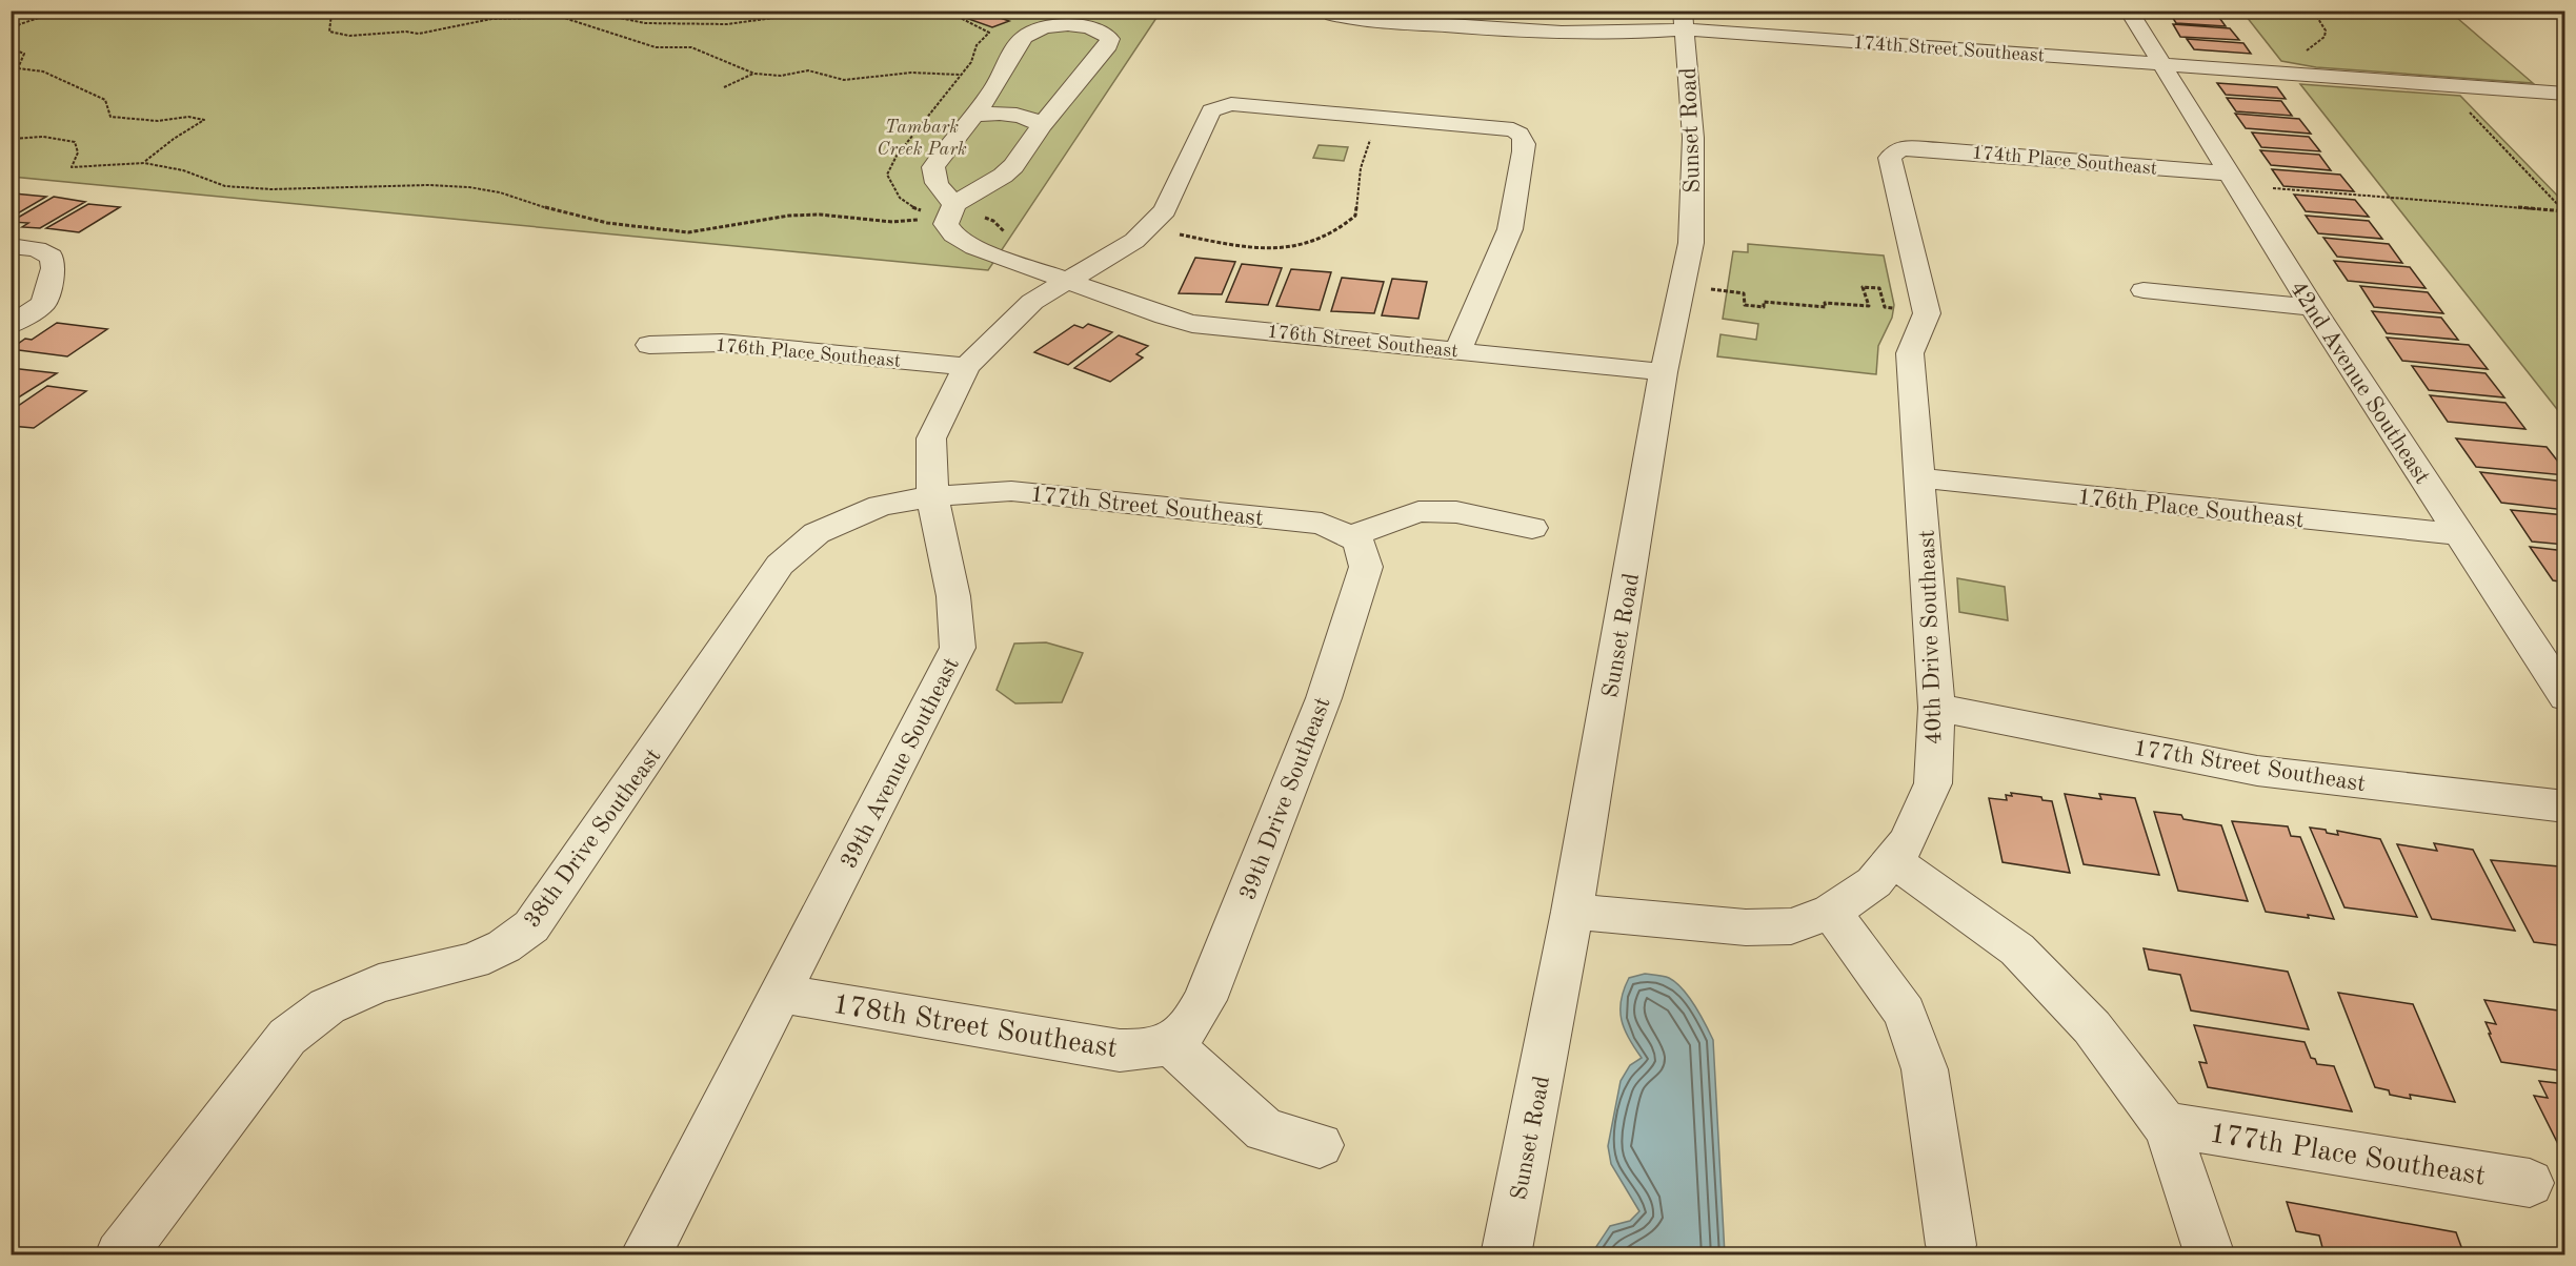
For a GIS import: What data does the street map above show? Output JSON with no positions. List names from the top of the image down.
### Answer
{
  "streets": {
    "street": [
      "174th Street Southeast",
      "Sunset Road",
      "174th Place Southeast",
      "176th Street Southeast",
      "176th Place Southeast",
      "42nd Avenue Southeast",
      "177th Street Southeast",
      "40th Drive Southeast",
      "39th Avenue Southeast",
      "39th Drive Southeast",
      "38th Drive Southeast",
      "178th Street Southeast",
      "177th Place Southeast"
    ]
  },
  "crossings": [
    ["174th Street Southeast", "Sunset Road"],
    ["174th Street Southeast", "42nd Avenue Southeast"],
    ["Sunset Road", "176th Street Southeast"],
    ["Sunset Road", "40th Drive Southeast"],
    ["174th Place Southeast", "42nd Avenue Southeast"],
    ["174th Place Southeast", "40th Drive Southeast"],
    ["176th Street Southeast", "39th Avenue Southeast"],
    ["176th Place Southeast", "42nd Avenue Southeast"],
    ["176th Place Southeast", "40th Drive Southeast"],
    ["176th Place Southeast", "39th Avenue Southeast"],
    ["177th Street Southeast", "40th Drive Southeast"],
    ["177th Street Southeast", "39th Avenue Southeast"],
    ["177th Street Southeast", "39th Drive Southeast"],
    ["177th Street Southeast", "38th Drive Southeast"],
    ["39th Avenue Southeast", "38th Drive Southeast"],
    ["39th Avenue Southeast", "178th Street Southeast"],
    ["39th Drive Southeast", "178th Street Southeast"]
  ],
  "parks": ["Tambark Creek Park"]
}
